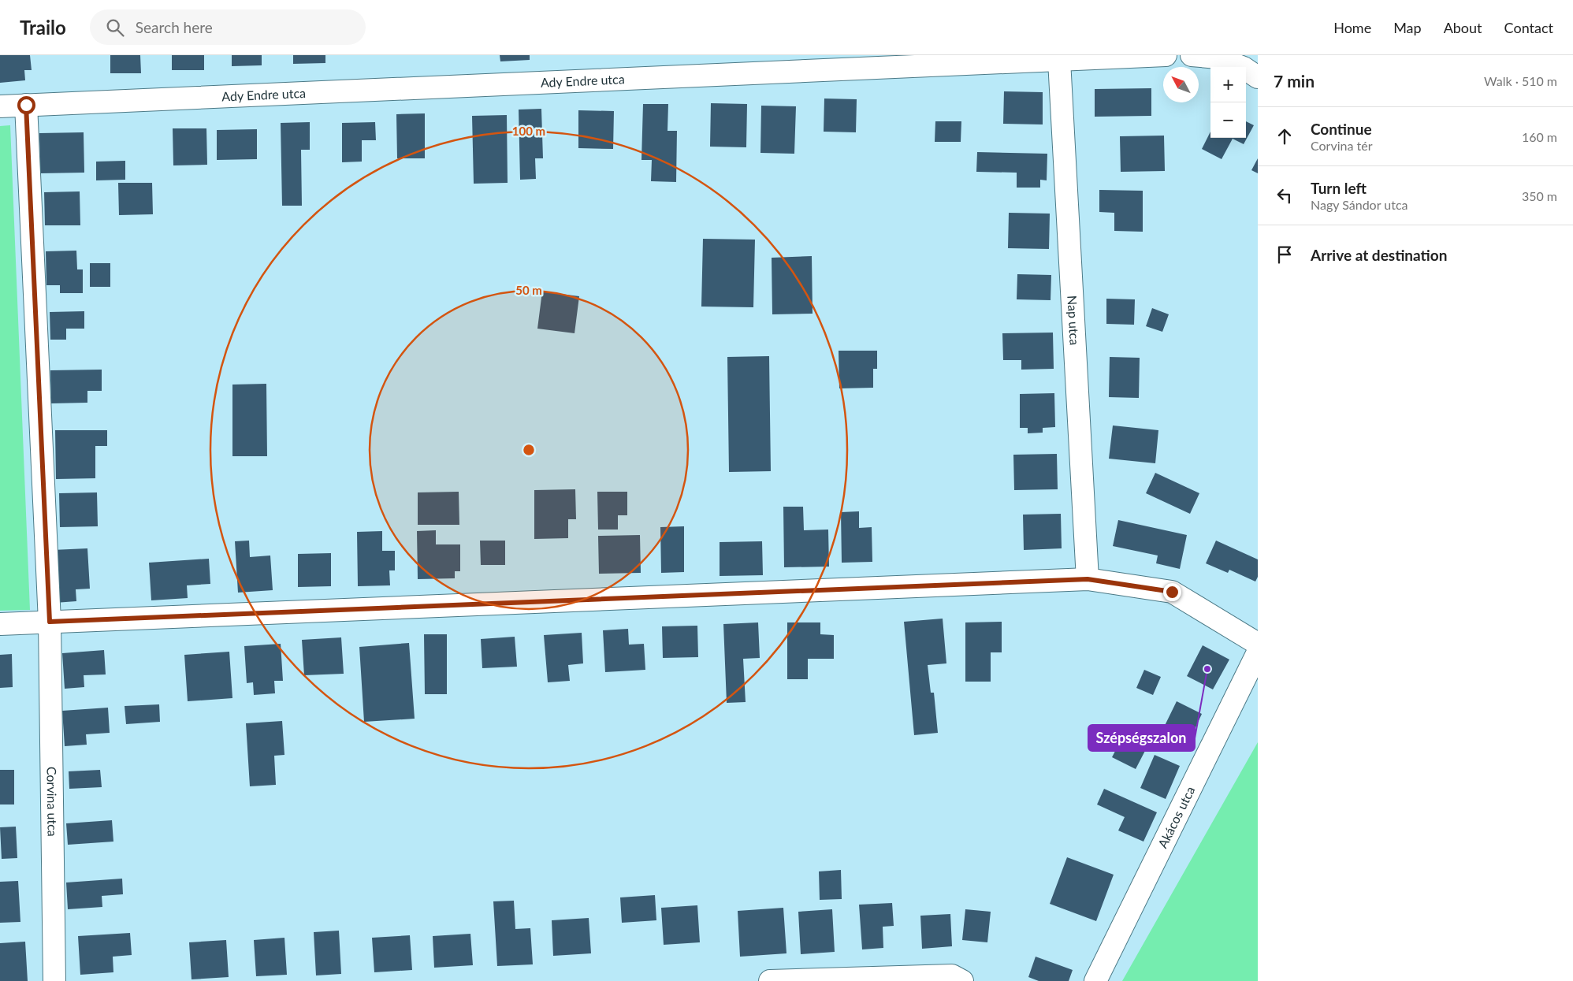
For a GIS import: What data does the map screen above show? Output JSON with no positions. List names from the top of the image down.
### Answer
{
  "streets": {
    "street": [
      "Ady Endre utca",
      "Nap utca",
      "Corvina utca",
      "Akácos utca"
    ]
  },
  "crossings": [
    ["Ady Endre utca", "Nap utca"],
    ["Ady Endre utca", "Corvina utca"]
  ],
  "places": ["Szépségszalon"],
  "north": "top left",
  "page": {
    "header": "Trailo",
    "search": "Search here",
    "nav": [
      "Home",
      "Map",
      "About",
      "Contact"
    ],
    "heading": ["7 min", "Walk · 510 m"],
    "map_buttons": ["+", "−"],
    "list": [
      ["Continue", "Corvina tér", "160 m"],
      ["Turn left", "Nagy Sándor utca", "350 m"],
      "Arrive at destination"
    ]
  },
  "rings": ["100 m", "50 m"]
}
